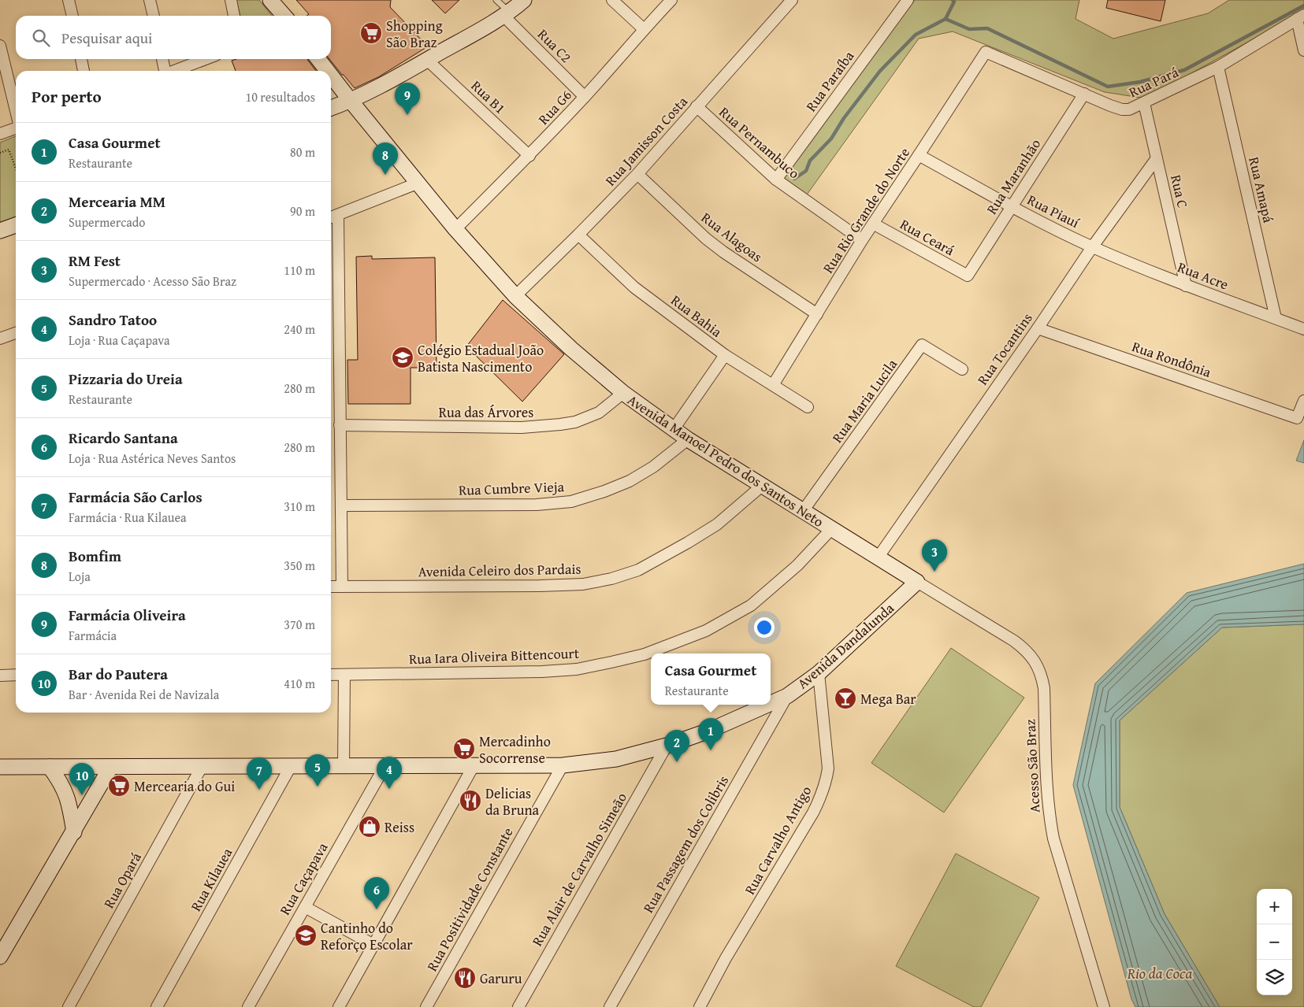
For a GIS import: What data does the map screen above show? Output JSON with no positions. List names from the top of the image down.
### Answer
{
  "streets": {
    "street": [
      "Rua C2",
      "Rua Paraíba",
      "Rua Pará",
      "Rua B1",
      "Rua G6",
      "Rua Jamisson Costa",
      "Rua Pernambuco",
      "Rua Maranhão",
      "Rua Amapá",
      "Rua C",
      "Rua Rio Grande do Norte",
      "Rua Piauí",
      "Rua Alagoas",
      "Rua Ceará",
      "Rua Acre",
      "Rua Bahia",
      "Rua Tocantins",
      "Rua Rondônia",
      "Rua Maria Lucila",
      "Rua das Árvores",
      "Avenida Manoel Pedro dos Santos Neto",
      "Rua Cumbre Vieja",
      "Avenida Celeiro dos Pardais",
      "Avenida Dandalunda",
      "Rua Iara Oliveira Bittencourt",
      "Acesso São Braz",
      "Rua Carvalho Antigo",
      "Rua Passagem dos Colibris",
      "Rua Alair de Carvalho Simeão",
      "Rua Caçapava",
      "Rua Kilauea",
      "Rua Opará",
      "Rua Positividade Constante"
    ]
  },
  "crossings": [
    ["Rua C2", "Rua G6"],
    ["Rua Paraíba", "Rua Pernambuco"],
    ["Rua Pará", "Rua Maranhão"],
    ["Rua Pará", "Rua Amapá"],
    ["Rua Pará", "Rua C"],
    ["Rua Pará", "Rua Rio Grande do Norte"],
    ["Rua B1", "Rua G6"],
    ["Rua G6", "Avenida Manoel Pedro dos Santos Neto"],
    ["Rua Jamisson Costa", "Rua Pernambuco"],
    ["Rua Jamisson Costa", "Rua Alagoas"],
    ["Rua Jamisson Costa", "Rua Bahia"],
    ["Rua Jamisson Costa", "Avenida Manoel Pedro dos Santos Neto"],
    ["Rua Pernambuco", "Rua Rio Grande do Norte"],
    ["Rua Maranhão", "Rua Piauí"],
    ["Rua Maranhão", "Rua Ceará"],
    ["Rua Amapá", "Rua Acre"],
    ["Rua C", "Rua Acre"],
    ["Rua C", "Rua Tocantins"],
    ["Rua Rio Grande do Norte", "Rua Piauí"],
    ["Rua Rio Grande do Norte", "Rua Alagoas"],
    ["Rua Rio Grande do Norte", "Rua Ceará"],
    ["Rua Rio Grande do Norte", "Rua Bahia"],
    ["Rua Piauí", "Rua Acre"],
    ["Rua Piauí", "Rua Tocantins"],
    ["Rua Acre", "Rua Tocantins"],
    ["Rua Tocantins", "Rua Rondônia"],
    ["Rua Tocantins", "Avenida Manoel Pedro dos Santos Neto"],
    ["Rua Maria Lucila", "Avenida Manoel Pedro dos Santos Neto"],
    ["Rua das Árvores", "Avenida Manoel Pedro dos Santos Neto"],
    ["Avenida Manoel Pedro dos Santos Neto", "Rua Cumbre Vieja"],
    ["Avenida Manoel Pedro dos Santos Neto", "Avenida Celeiro dos Pardais"],
    ["Avenida Manoel Pedro dos Santos Neto", "Avenida Dandalunda"],
    ["Avenida Manoel Pedro dos Santos Neto", "Rua Iara Oliveira Bittencourt"],
    ["Avenida Manoel Pedro dos Santos Neto", "Acesso São Braz"],
    ["Avenida Dandalunda", "Acesso São Braz"],
    ["Avenida Dandalunda", "Rua Carvalho Antigo"],
    ["Avenida Dandalunda", "Rua Passagem dos Colibris"],
    ["Avenida Dandalunda", "Rua Alair de Carvalho Simeão"],
    ["Avenida Dandalunda", "Rua Caçapava"],
    ["Avenida Dandalunda", "Rua Kilauea"],
    ["Avenida Dandalunda", "Rua Opará"],
    ["Avenida Dandalunda", "Rua Positividade Constante"]
  ],
  "water": ["Rio da Coca"],
  "places": {
    "supermarket": ["Shopping São Braz", "Mercadinho Socorrense", "Mercearia do Gui"],
    "school or university": ["Colégio Estadual João Batista Nascimento", "Cantinho do Reforço Escolar"],
    "bar": ["Mega Bar"],
    "restaurant": ["Delicias da Bruna", "Garuru"],
    "shop": ["Reiss"]
  },
  "page": {
    "search": "Pesquisar aqui",
    "heading": ["Por perto", "10 resultados"],
    "pins": [
      "9",
      "8",
      "3",
      "1",
      "2",
      "5",
      "4",
      "7",
      "10",
      "6"
    ],
    "list": [
      {
        "mark": "1",
        "name": "Casa Gourmet",
        "note": "Restaurante",
        "value": "80 m"
      },
      {
        "mark": "2",
        "name": "Mercearia MM",
        "note": "Supermercado",
        "value": "90 m"
      },
      {
        "mark": "3",
        "name": "RM Fest",
        "note": "Supermercado · Acesso São Braz",
        "value": "110 m"
      },
      {
        "mark": "4",
        "name": "Sandro Tatoo",
        "note": "Loja · Rua Caçapava",
        "value": "240 m"
      },
      {
        "mark": "5",
        "name": "Pizzaria do Ureia",
        "note": "Restaurante",
        "value": "280 m"
      },
      {
        "mark": "6",
        "name": "Ricardo Santana",
        "note": "Loja · Rua Astérica Neves Santos",
        "value": "280 m"
      },
      {
        "mark": "7",
        "name": "Farmácia São Carlos",
        "note": "Farmácia · Rua Kilauea",
        "value": "310 m"
      },
      {
        "mark": "8",
        "name": "Bomfim",
        "note": "Loja",
        "value": "350 m"
      },
      {
        "mark": "9",
        "name": "Farmácia Oliveira",
        "note": "Farmácia",
        "value": "370 m"
      },
      {
        "mark": "10",
        "name": "Bar do Pautera",
        "note": "Bar · Avenida Rei de Navizala",
        "value": "410 m"
      }
    ],
    "popup": ["Casa Gourmet", "Restaurante"],
    "map_buttons": ["+", "−"]
  }
}
